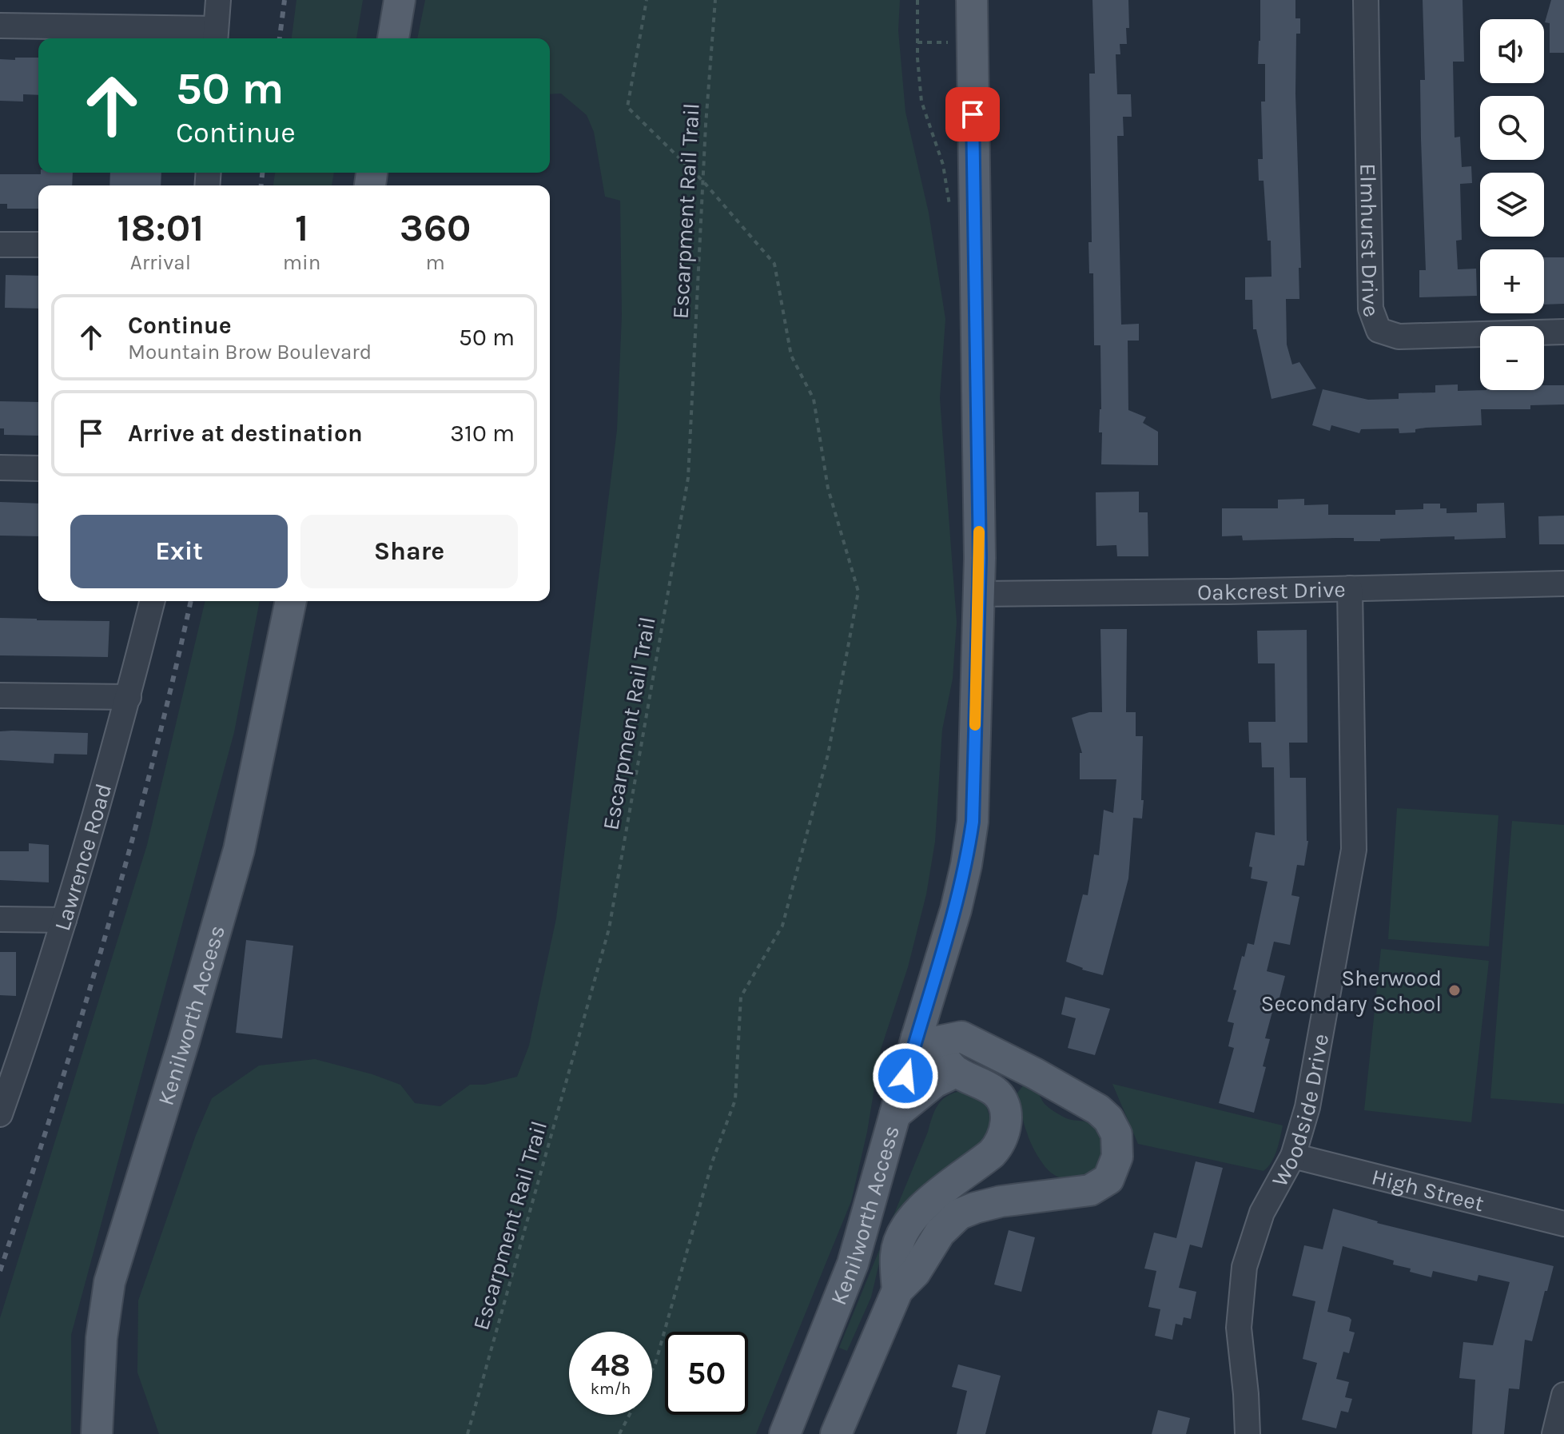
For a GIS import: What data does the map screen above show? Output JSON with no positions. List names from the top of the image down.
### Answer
{
  "streets": {
    "main road": ["Kenilworth Access"],
    "street": [
      "Elmhurst Drive",
      "Oakcrest Drive",
      "Lawrence Road",
      "Woodside Drive",
      "High Street"
    ],
    "path": ["Escarpment Rail Trail"]
  },
  "crossings": [
    ["Oakcrest Drive", "Kenilworth Access"],
    ["Oakcrest Drive", "Woodside Drive"],
    ["Woodside Drive", "High Street"]
  ],
  "places": ["Sherwood Secondary School"],
  "page": {
    "map_buttons": ["+", "−"],
    "turn": ["50 m", "Continue"],
    "eta": [
      "18:01",
      "Arrival",
      "1",
      "min",
      "360",
      "m"
    ],
    "list": [
      {
        "name": "Continue",
        "note": "Mountain Brow Boulevard",
        "value": "50 m"
      },
      {
        "name": "Arrive at destination",
        "value": "310 m"
      }
    ],
    "buttons": ["Exit", "Share"],
    "speed": "48 km/h",
    "limit": "50"
  }
}
